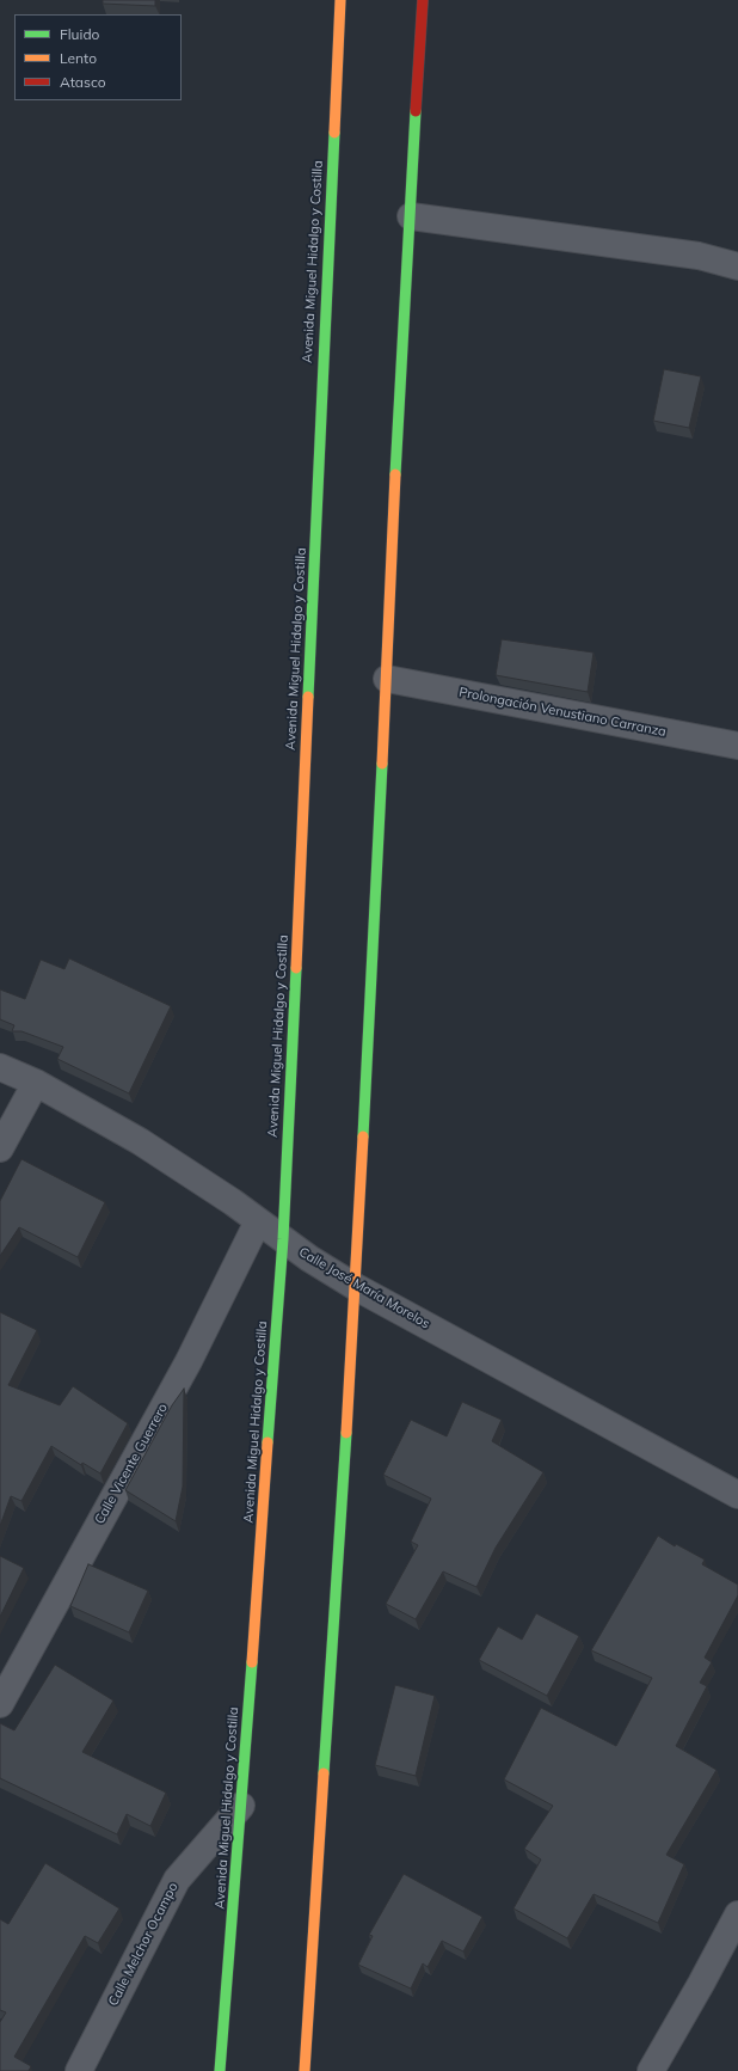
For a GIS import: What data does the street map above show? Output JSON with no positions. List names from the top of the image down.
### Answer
{
  "streets": {
    "main road": ["Avenida Miguel Hidalgo y Costilla"],
    "street": [
      "Prolongación Venustiano Carranza",
      "Calle José María Morelos",
      "Calle Vicente Guerrero",
      "Calle Melchor Ocampo"
    ]
  },
  "crossings": [
    ["Avenida Miguel Hidalgo y Costilla", "Calle José María Morelos"],
    ["Avenida Miguel Hidalgo y Costilla", "Calle Melchor Ocampo"],
    ["Calle José María Morelos", "Calle Vicente Guerrero"]
  ],
  "legend": ["Fluido", "Lento", "Atasco"]
}
